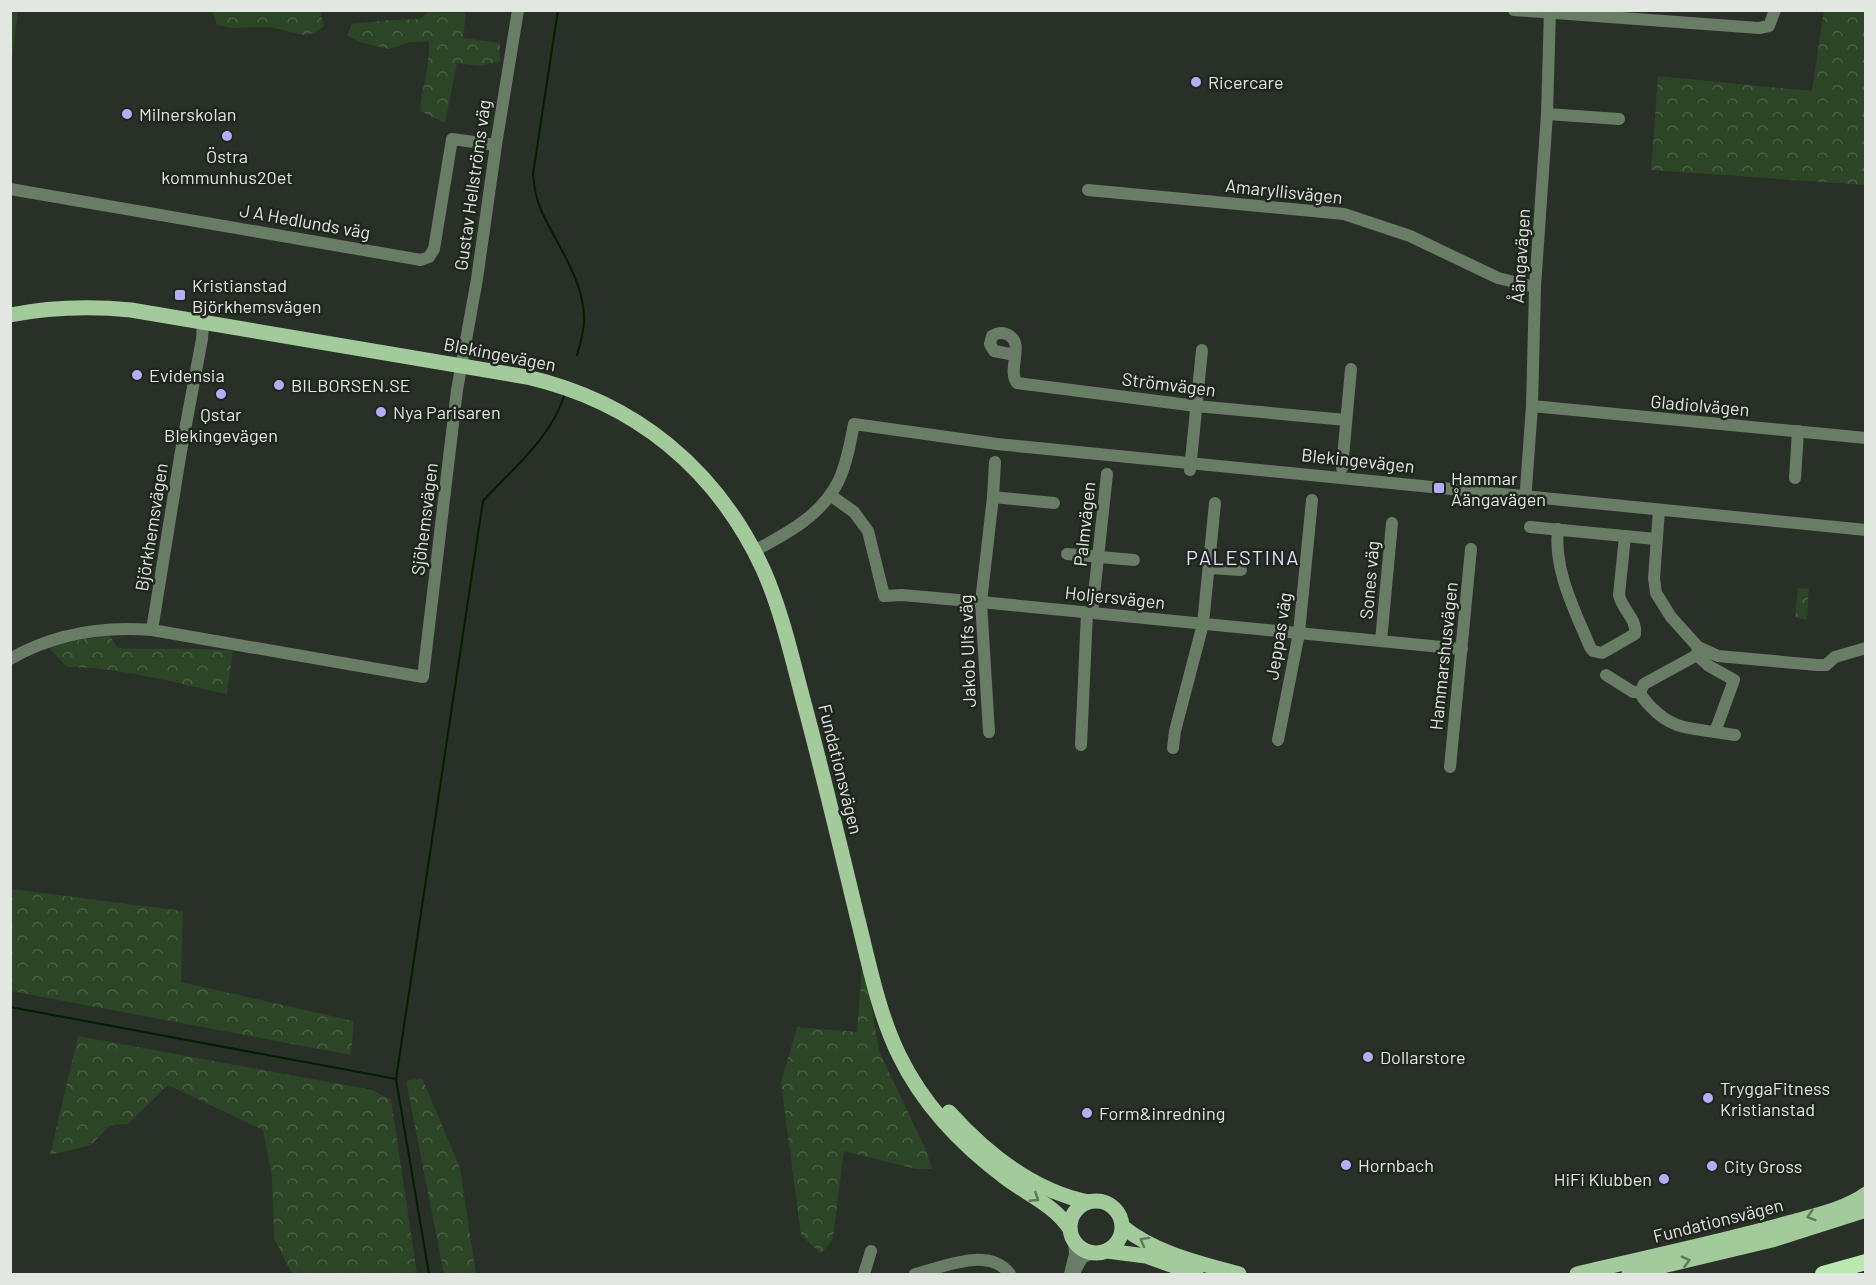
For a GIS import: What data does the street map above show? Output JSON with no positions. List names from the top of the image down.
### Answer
{
  "streets": {
    "main road": ["Blekingevägen", "Fundationsvägen"],
    "street": [
      "Gustav Hellströms väg",
      "Amaryllisvägen",
      "J A Hedlunds väg",
      "Åängavägen",
      "Strömvägen",
      "Gladiolvägen",
      "Sjöhemsvägen",
      "Palmvägen",
      "Björkhemsvägen",
      "Sones väg",
      "Holjersvägen",
      "Jeppas väg",
      "Jakob Ulfs väg",
      "Hammarshusvägen"
    ]
  },
  "crossings": [
    ["Gustav Hellströms väg", "J A Hedlunds väg"],
    ["Gustav Hellströms väg", "Blekingevägen"],
    ["Gustav Hellströms väg", "Sjöhemsvägen"],
    ["Amaryllisvägen", "Åängavägen"],
    ["Åängavägen", "Blekingevägen"],
    ["Åängavägen", "Gladiolvägen"],
    ["Blekingevägen", "Sjöhemsvägen"],
    ["Blekingevägen", "Björkhemsvägen"],
    ["Blekingevägen", "Holjersvägen"],
    ["Blekingevägen", "Fundationsvägen"],
    ["Sjöhemsvägen", "Björkhemsvägen"],
    ["Palmvägen", "Holjersvägen"],
    ["Sones väg", "Holjersvägen"],
    ["Holjersvägen", "Jeppas väg"],
    ["Holjersvägen", "Jakob Ulfs väg"],
    ["Holjersvägen", "Hammarshusvägen"]
  ],
  "districts": ["PALESTINA"],
  "places": {
    "other": [
      "Ricercare",
      "Milnerskolan",
      "Östra kommunhus20et",
      "Evidensia",
      "BILBORSEN.SE",
      "Qstar Blekingevägen",
      "Nya Parisaren",
      "Dollarstore",
      "TryggaFitness Kristianstad",
      "Form&inredning",
      "Hornbach",
      "City Gross",
      "HiFi Klubben"
    ],
    "transit": ["Kristianstad Björkhemsvägen", "Hammar Åängavägen"]
  }
}
